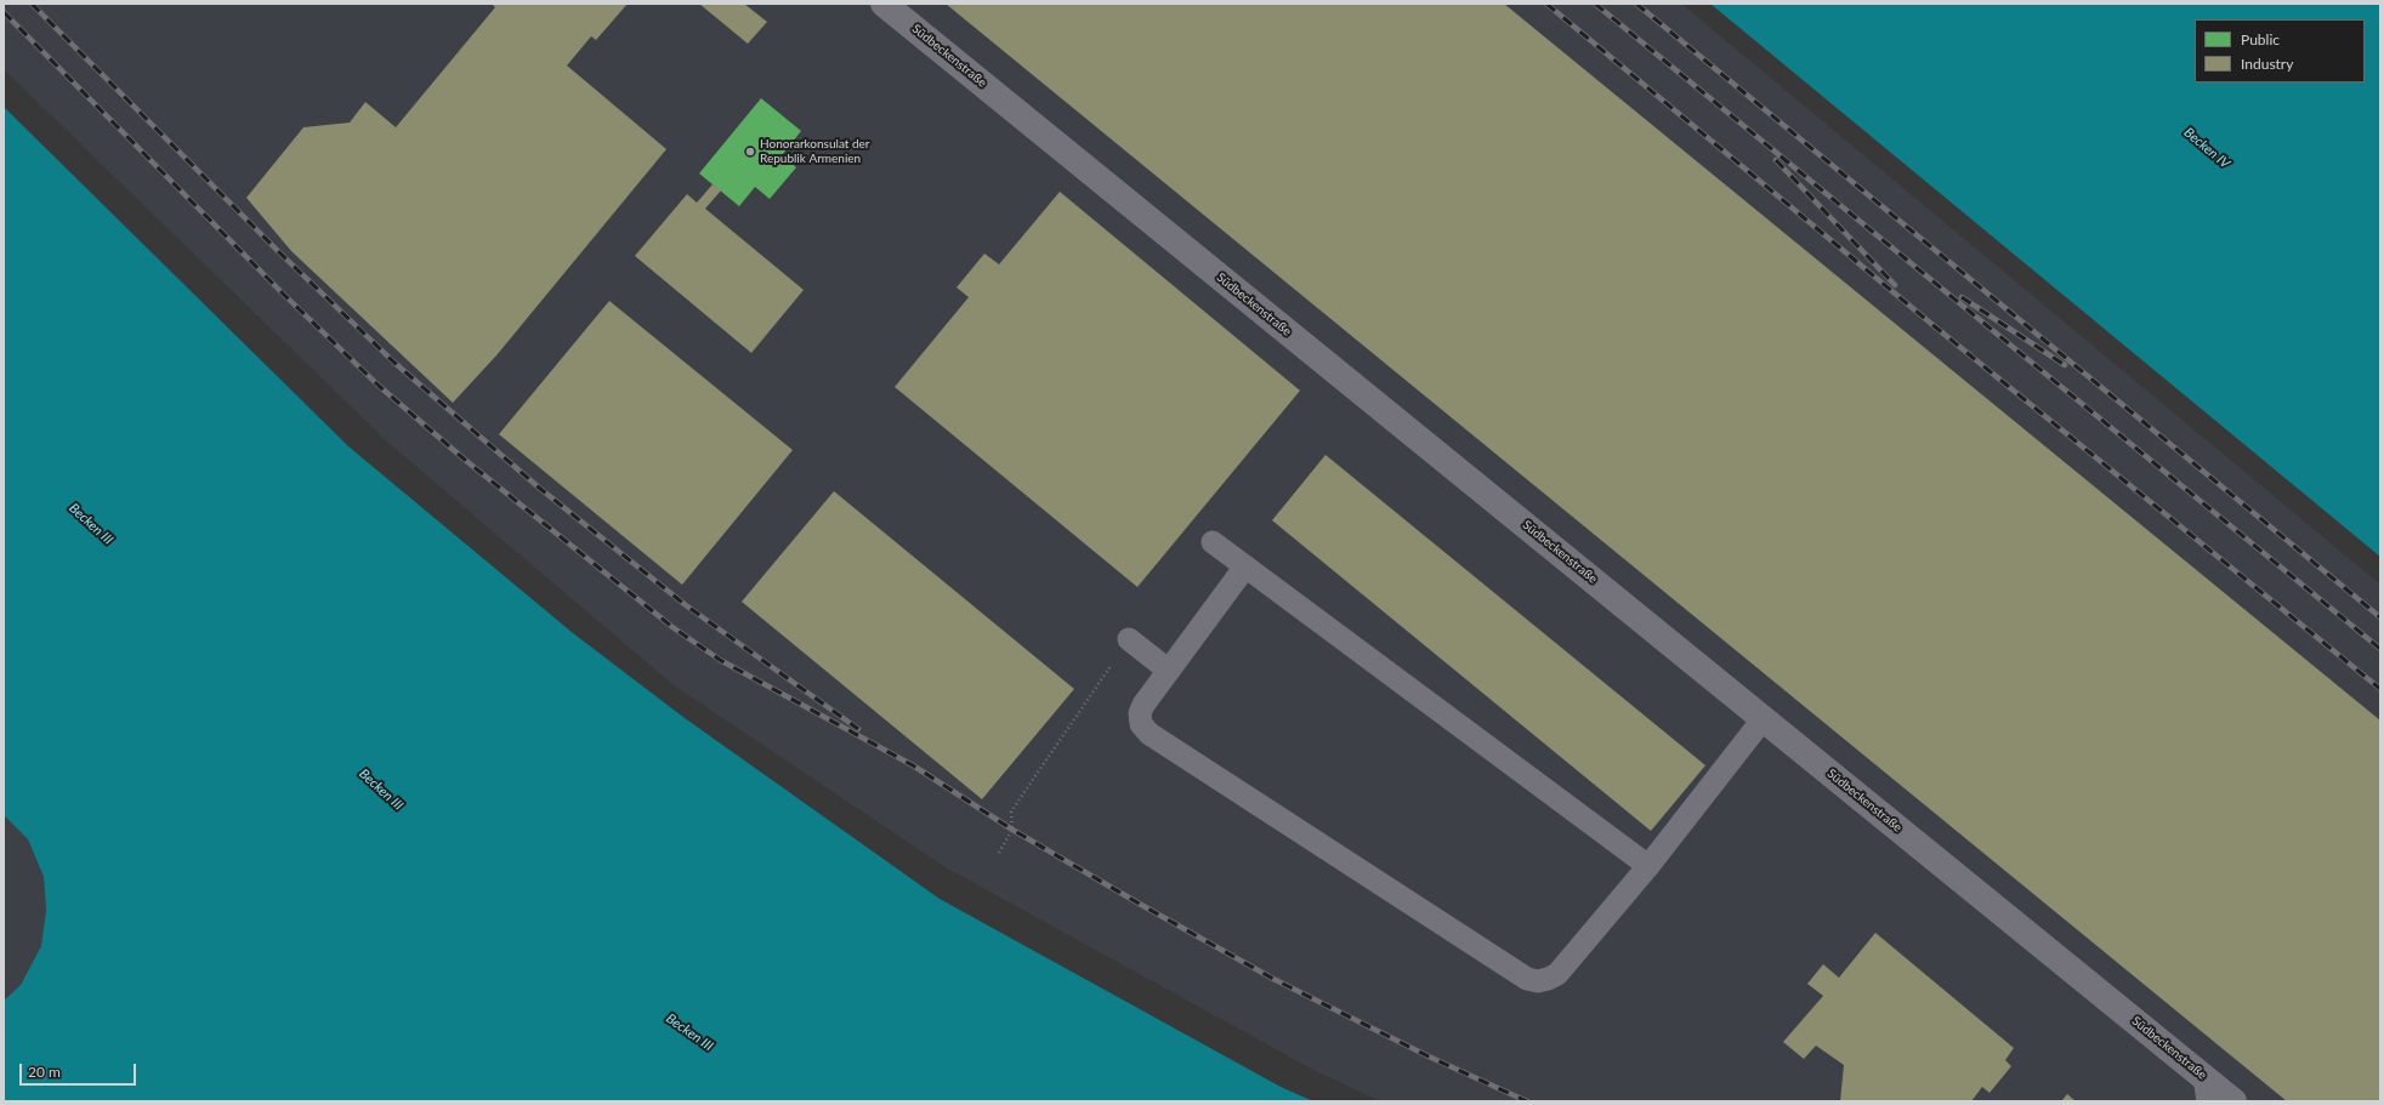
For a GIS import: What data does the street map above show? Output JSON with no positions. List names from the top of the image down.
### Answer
{
  "streets": {
    "street": ["Südbeckenstraße"]
  },
  "water": ["Becken IV", "Becken III"],
  "places": ["Honorarkonsulat der Republik Armenien"],
  "legend": ["Public", "Industry"],
  "scale_bar": "20 m"
}
